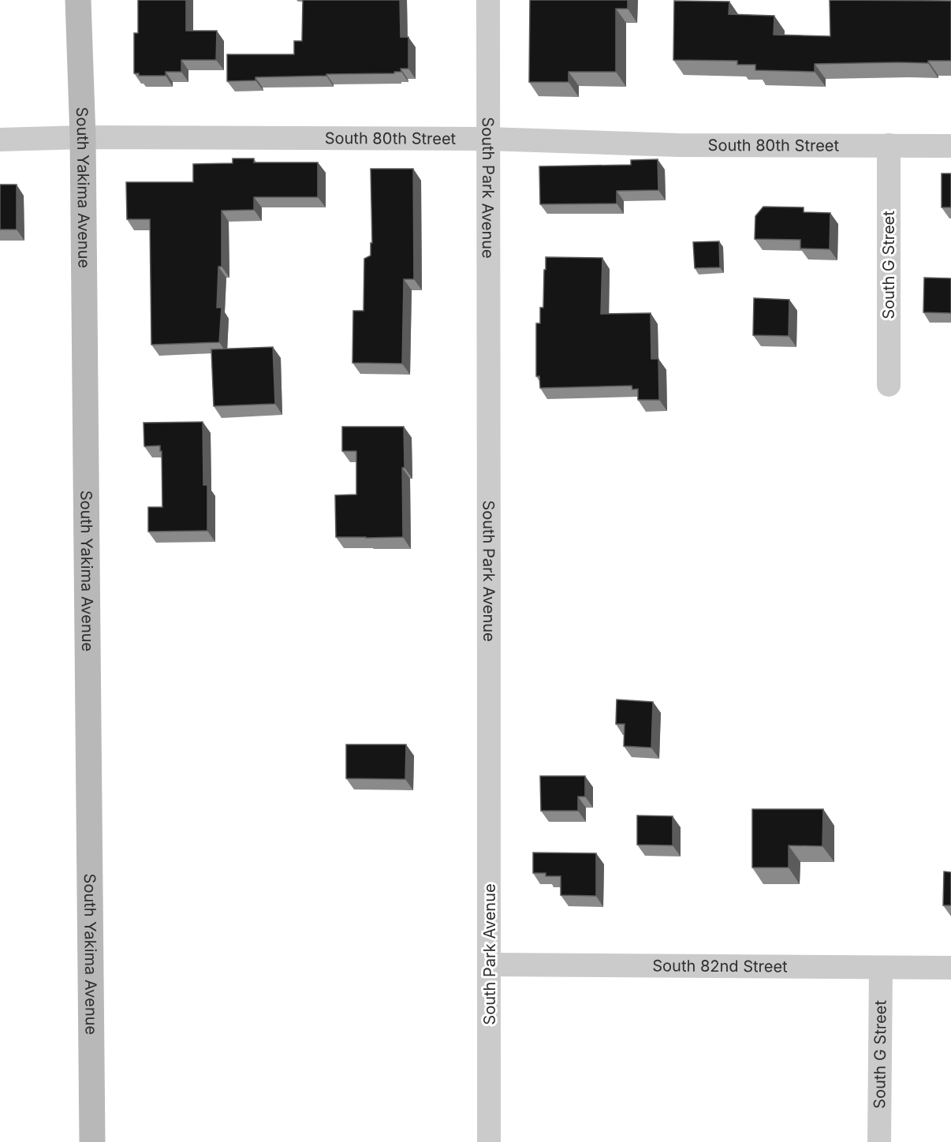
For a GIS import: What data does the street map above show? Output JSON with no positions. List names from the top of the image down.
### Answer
{
  "streets": {
    "main road": ["South Yakima Avenue"],
    "street": [
      "South 80th Street",
      "South Park Avenue",
      "South G Street",
      "South 82nd Street"
    ]
  },
  "crossings": [
    ["South 80th Street", "South Yakima Avenue"],
    ["South 80th Street", "South Park Avenue"],
    ["South 80th Street", "South G Street"],
    ["South Park Avenue", "South 82nd Street"],
    ["South G Street", "South 82nd Street"]
  ]
}
